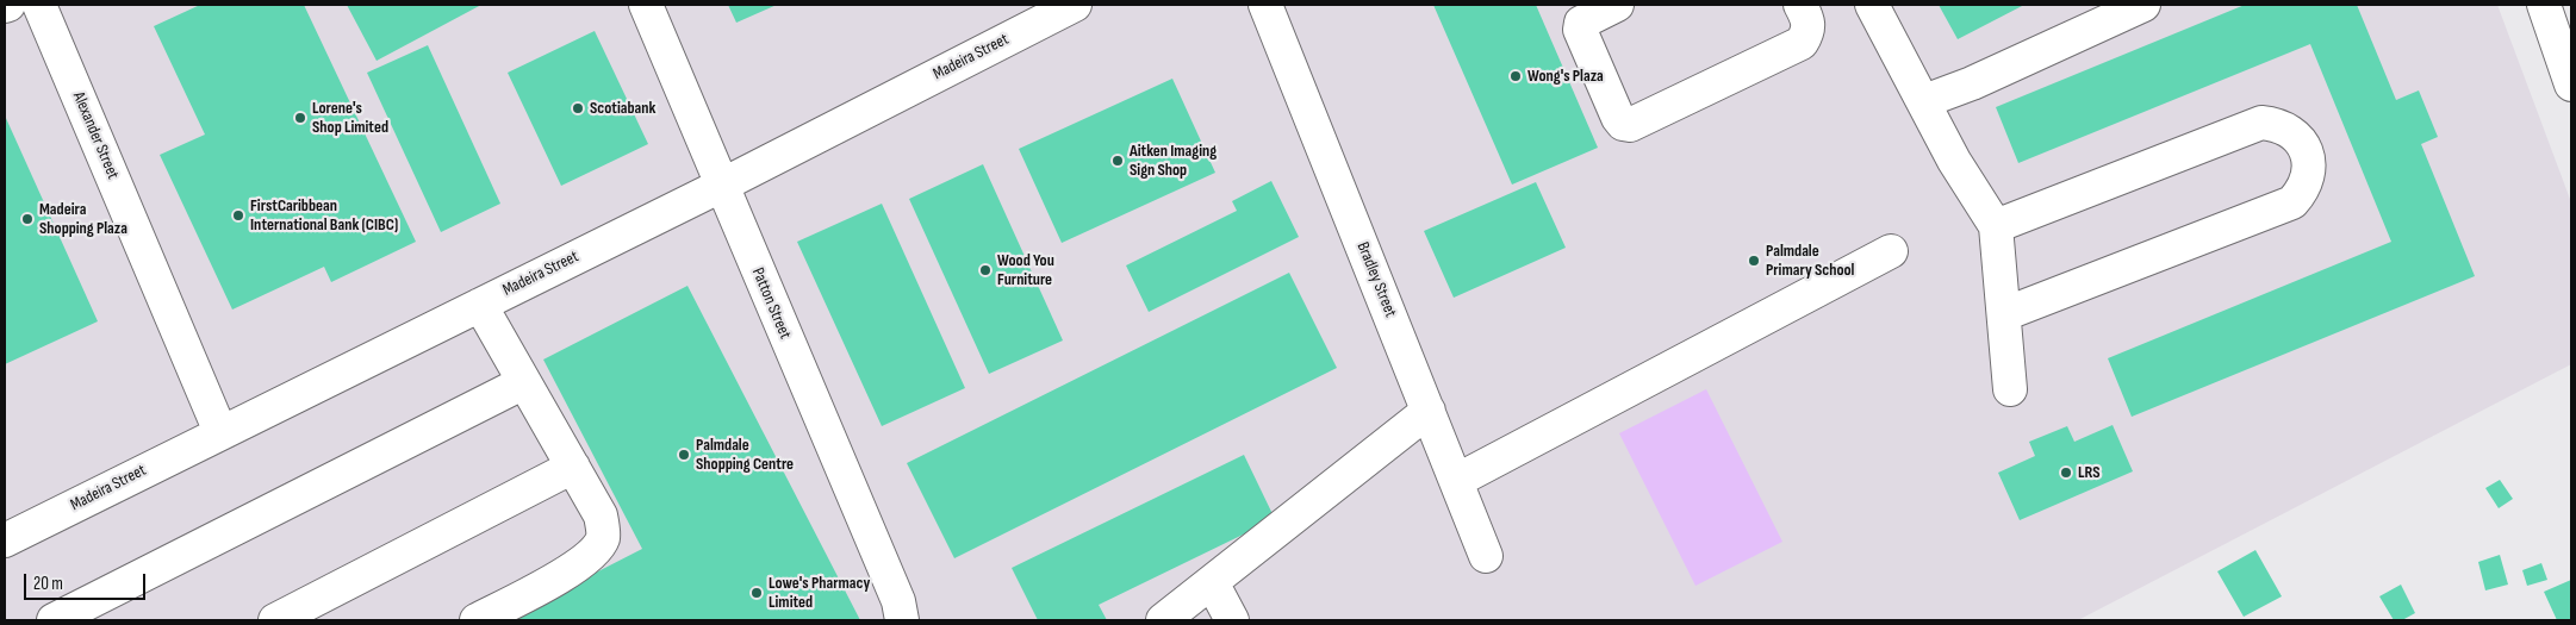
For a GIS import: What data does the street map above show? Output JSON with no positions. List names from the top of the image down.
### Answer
{
  "streets": {
    "street": [
      "Madeira Street",
      "Alexander Street",
      "Bradley Street",
      "Patton Street"
    ]
  },
  "crossings": [
    ["Madeira Street", "Alexander Street"],
    ["Madeira Street", "Patton Street"]
  ],
  "places": [
    "Wong's Plaza",
    "Scotiabank",
    "Lorene's Shop Limited",
    "Aitken Imaging Sign Shop",
    "FirstCaribbean International Bank (CIBC)",
    "Madeira Shopping Plaza",
    "Palmdale Primary School",
    "Wood You Furniture",
    "Palmdale Shopping Centre",
    "LRS",
    "Lowe's Pharmacy Limited"
  ],
  "scale_bar": "20 m"
}
